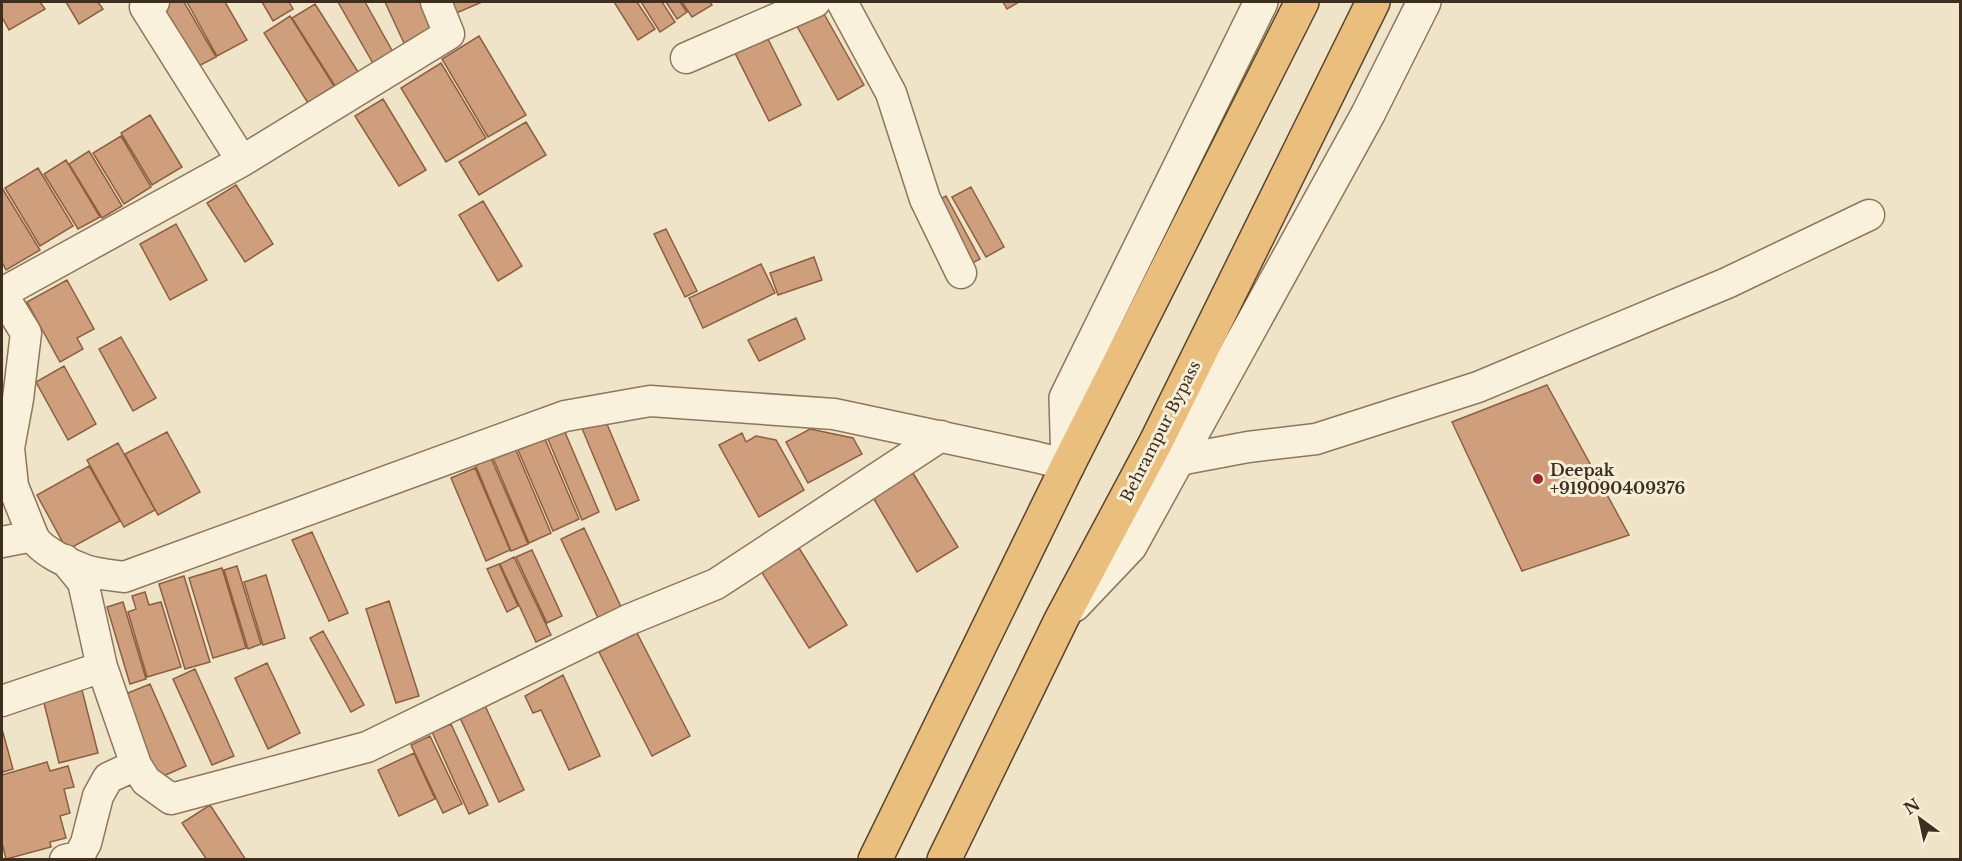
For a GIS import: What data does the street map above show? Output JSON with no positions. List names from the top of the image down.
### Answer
{
  "streets": {
    "highway": ["Behrampur Bypass"]
  },
  "places": ["Deepak +919090409376"],
  "north": "top left"
}
